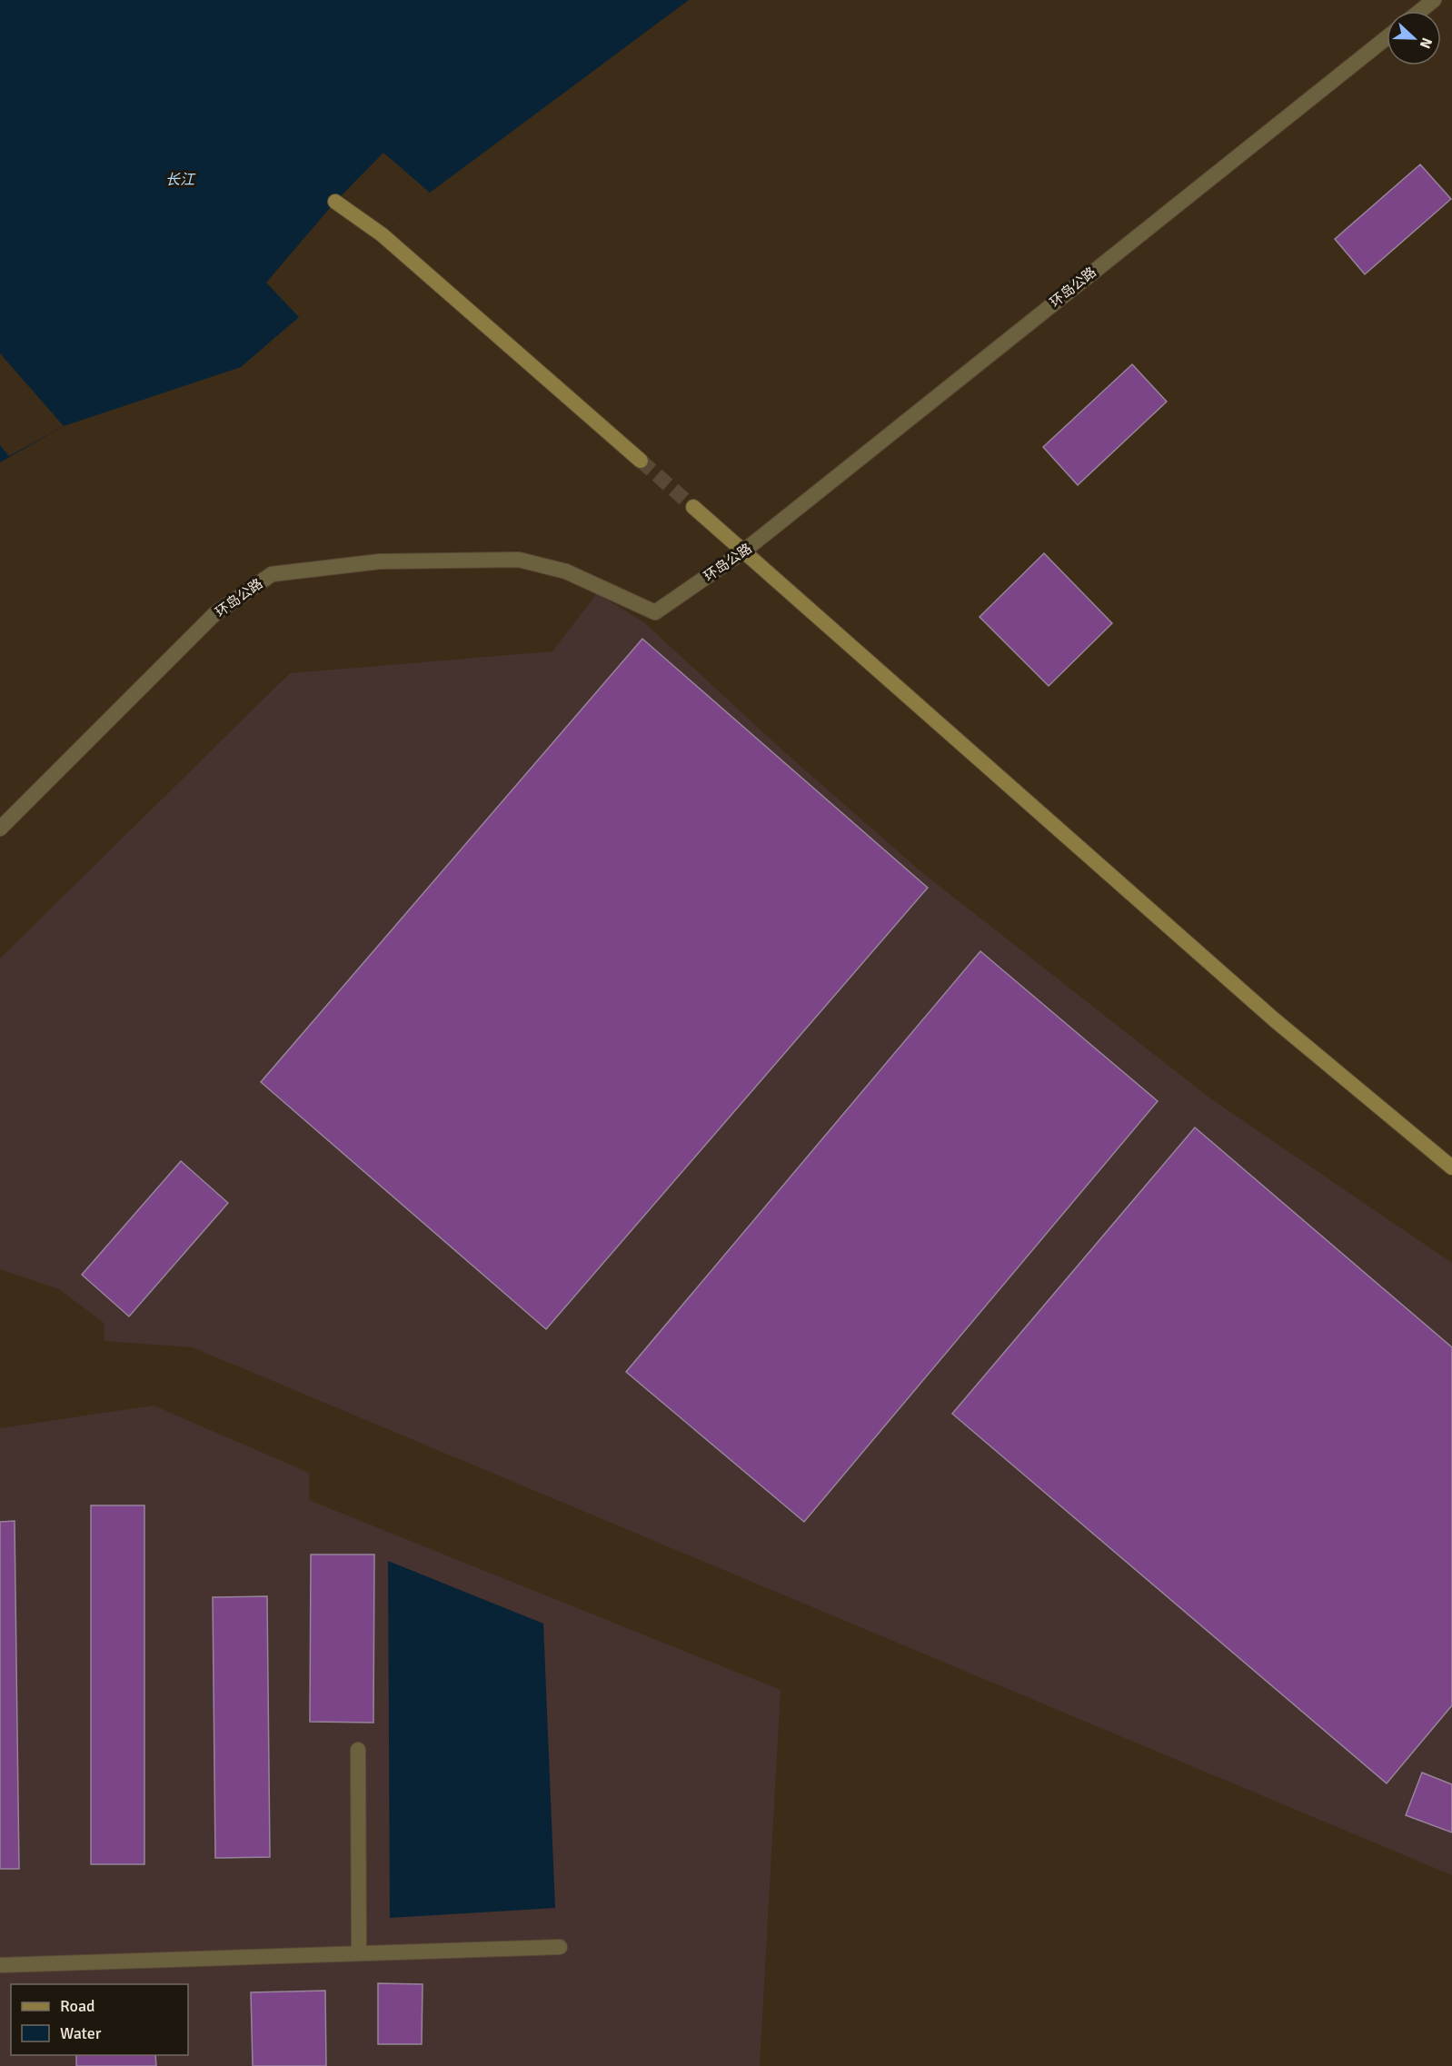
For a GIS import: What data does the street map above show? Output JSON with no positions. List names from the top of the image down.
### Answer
{
  "streets": {
    "street": ["环岛公路"]
  },
  "water": ["长江"],
  "legend": ["Road", "Water"],
  "north": "right"
}
